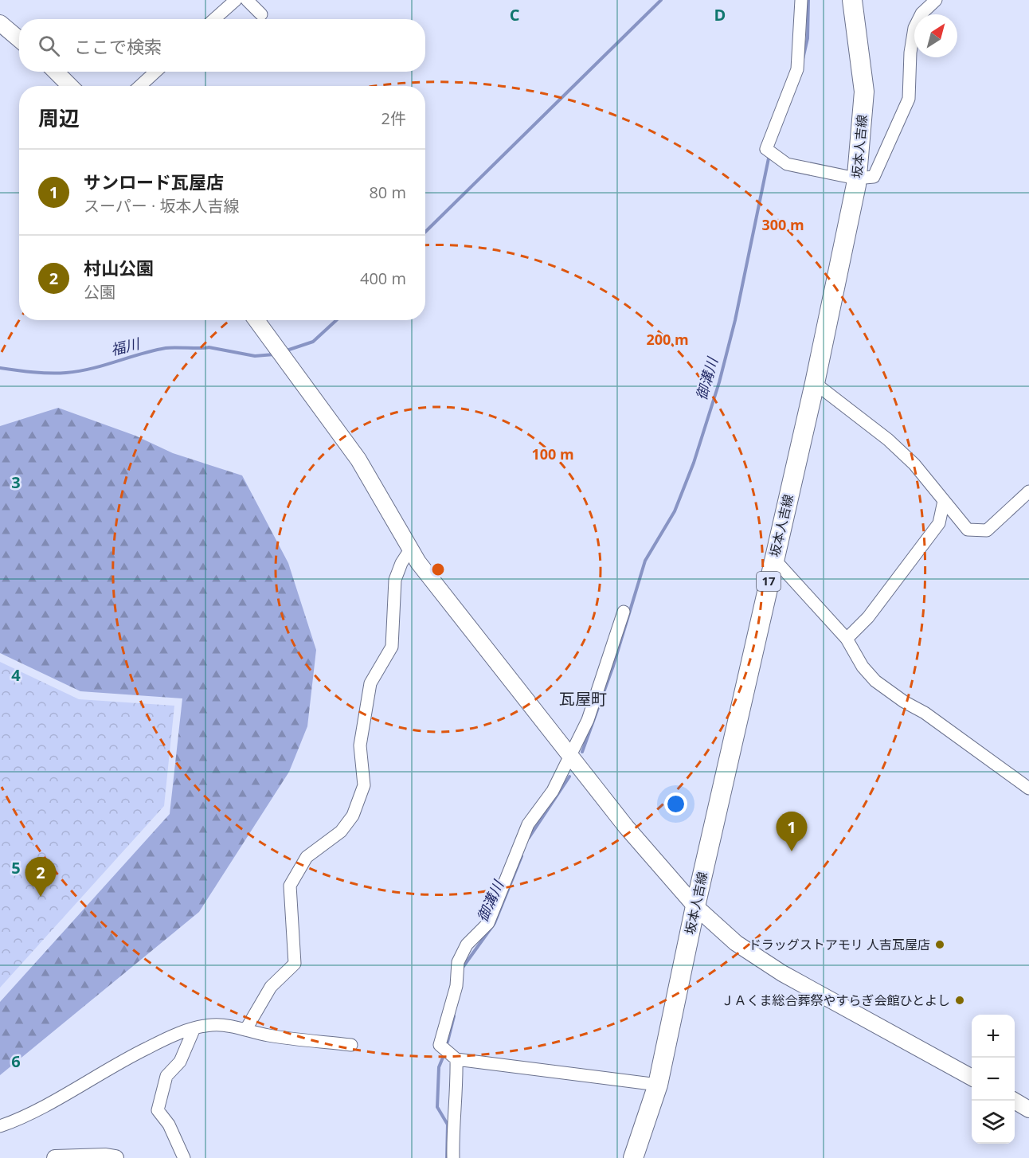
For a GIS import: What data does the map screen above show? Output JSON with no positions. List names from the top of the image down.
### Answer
{
  "streets": {
    "main road": ["坂本人吉線", "17"]
  },
  "districts": ["瓦屋町"],
  "water": ["福川", "御溝川"],
  "places": ["ドラッグストアモリ 人吉瓦屋店", "ＪＡくま総合葬祭やすらぎ会館ひとよし"],
  "north": "top right",
  "page": {
    "search": "ここで検索",
    "heading": ["周辺", "2件"],
    "list": [
      {
        "mark": "1",
        "name": "サンロード瓦屋店",
        "note": "スーパー · 坂本人吉線",
        "value": "80 m"
      },
      {
        "mark": "2",
        "name": "村山公園",
        "note": "公園",
        "value": "400 m"
      }
    ],
    "pins": ["1", "2"],
    "map_buttons": ["+", "−"]
  },
  "grid": {
    "columns": ["C", "D"],
    "rows": [
      "3",
      "4",
      "5",
      "6"
    ]
  },
  "rings": ["300 m", "200 m", "100 m"]
}
